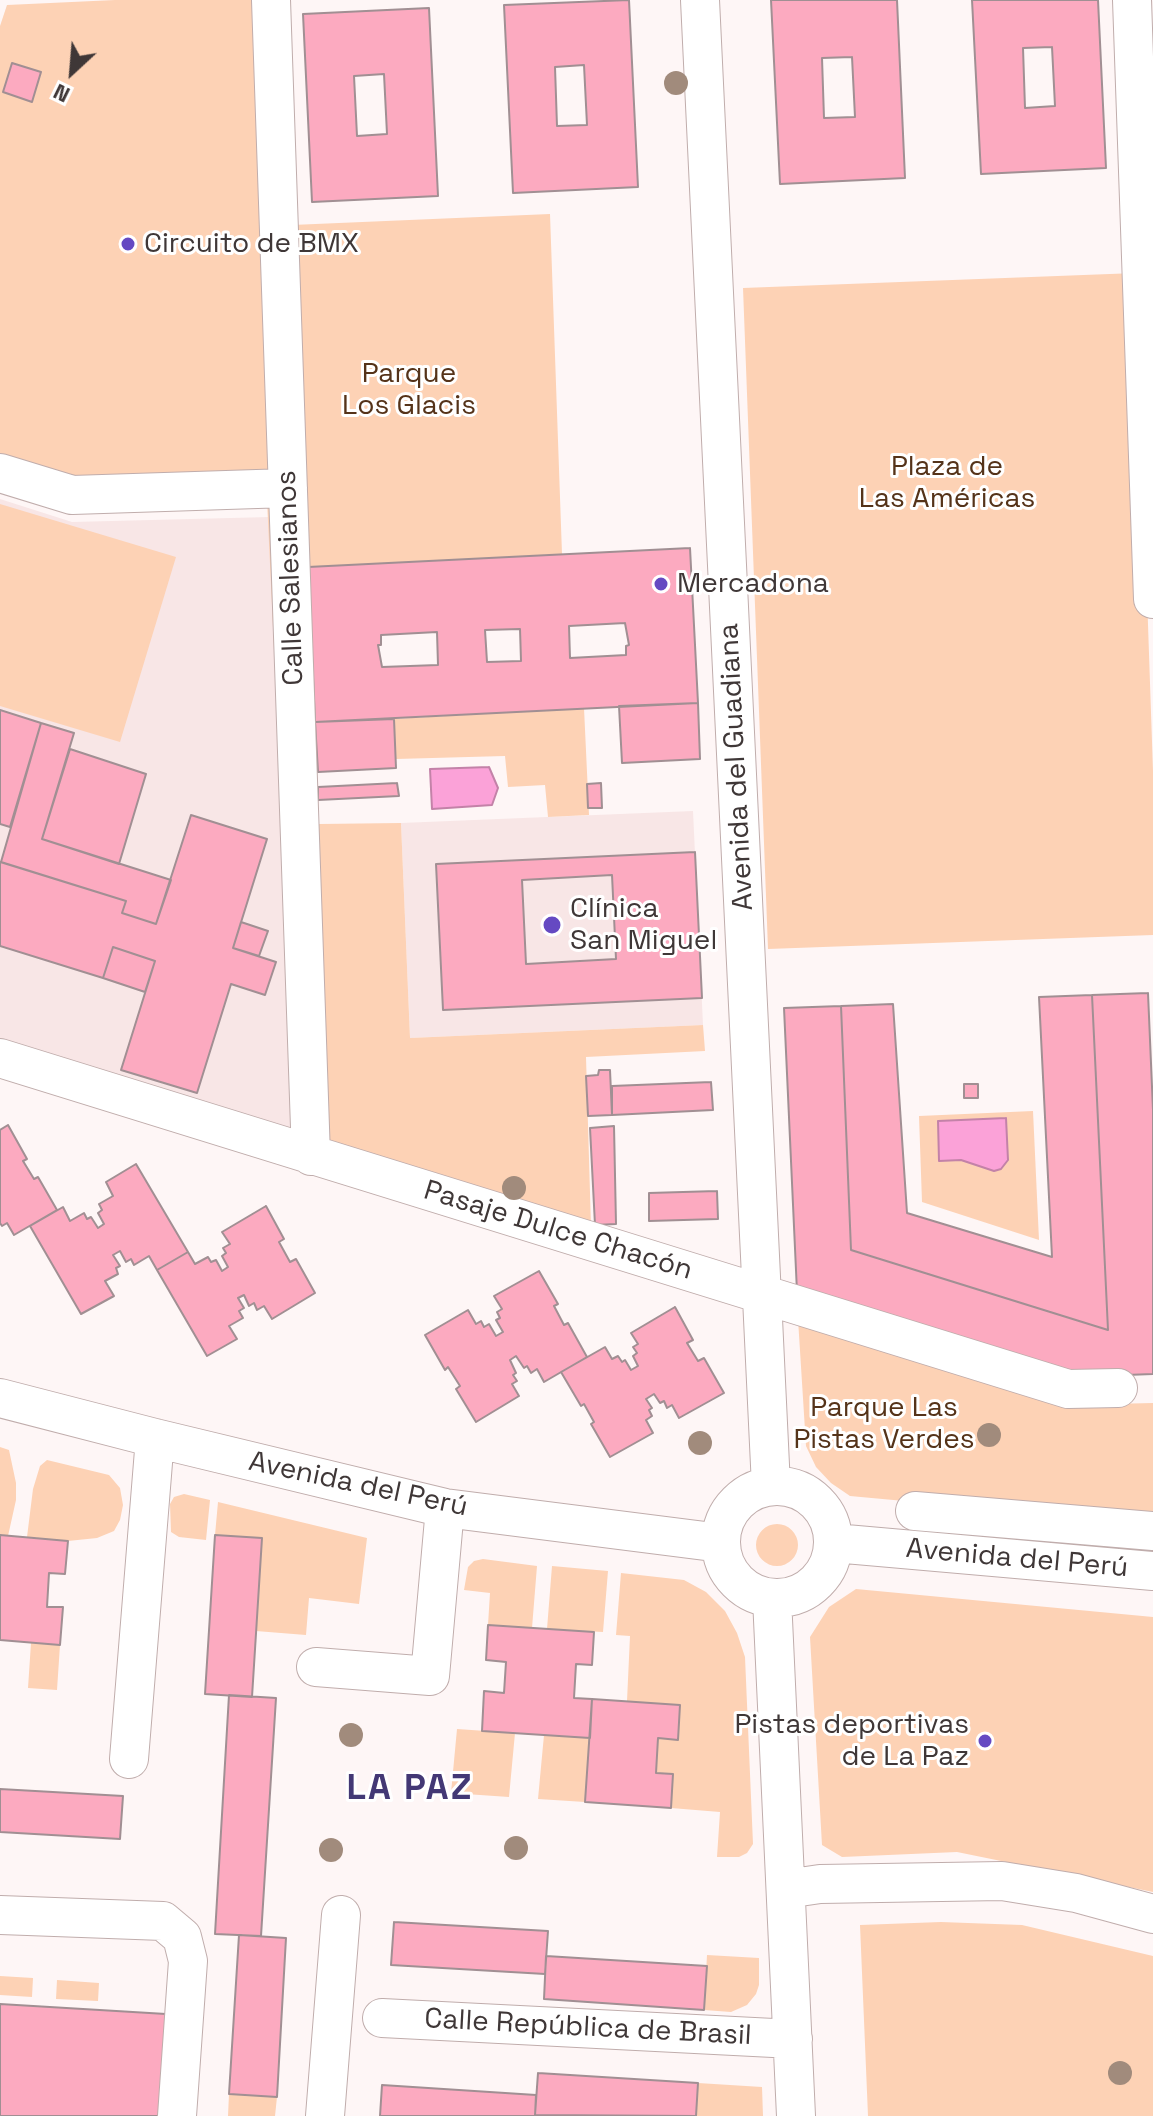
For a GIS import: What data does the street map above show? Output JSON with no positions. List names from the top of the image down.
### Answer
{
  "streets": {
    "street": [
      "Calle Salesianos",
      "Avenida del Guadiana",
      "Pasaje Dulce Chacón",
      "Avenida del Perú",
      "Calle República de Brasil"
    ]
  },
  "crossings": [
    ["Calle Salesianos", "Pasaje Dulce Chacón"],
    ["Avenida del Guadiana", "Pasaje Dulce Chacón"],
    ["Avenida del Guadiana", "Avenida del Perú"]
  ],
  "districts": ["LA PAZ"],
  "parks": ["Parque Los Glacis", "Plaza de Las Américas", "Parque Las Pistas Verdes"],
  "places": [
    "Circuito de BMX",
    "Mercadona",
    "Clínica San Miguel",
    "Pistas deportivas de La Paz"
  ],
  "north": "bottom left"
}
